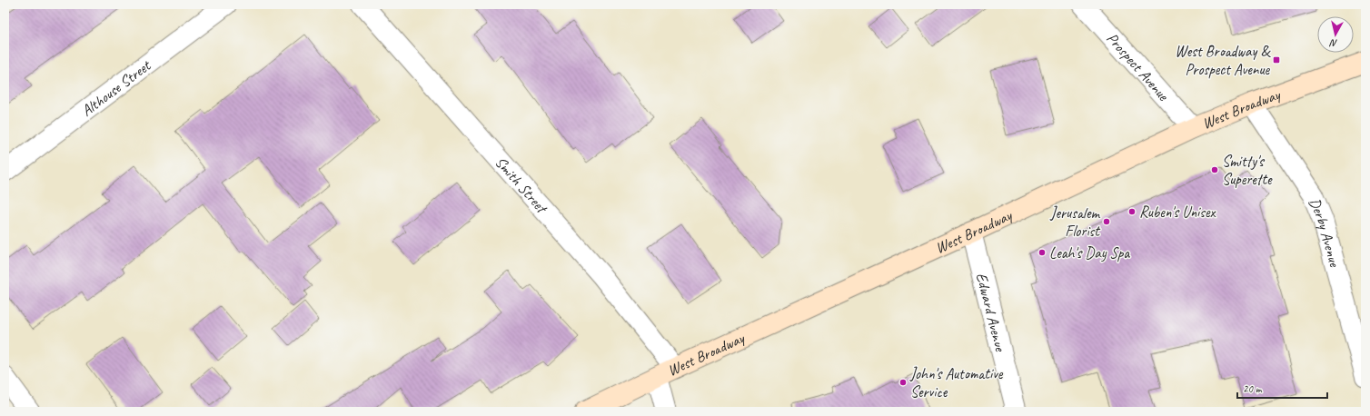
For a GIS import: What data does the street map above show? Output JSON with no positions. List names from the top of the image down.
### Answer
{
  "streets": {
    "main road": ["West Broadway"],
    "street": [
      "Prospect Avenue",
      "Althouse Street",
      "Smith Street",
      "Derby Avenue",
      "Edward Avenue"
    ]
  },
  "crossings": [
    ["Prospect Avenue", "West Broadway"],
    ["West Broadway", "Smith Street"],
    ["West Broadway", "Derby Avenue"],
    ["West Broadway", "Edward Avenue"]
  ],
  "places": {
    "transit": ["West Broadway & Prospect Avenue"],
    "other": [
      "Smitty's Superette",
      "Ruben's Unisex",
      "Jerusalem Florist",
      "Leah's Day Spa",
      "John's Automative Service"
    ]
  },
  "scale_bar": "20 m",
  "north": "bottom"
}
